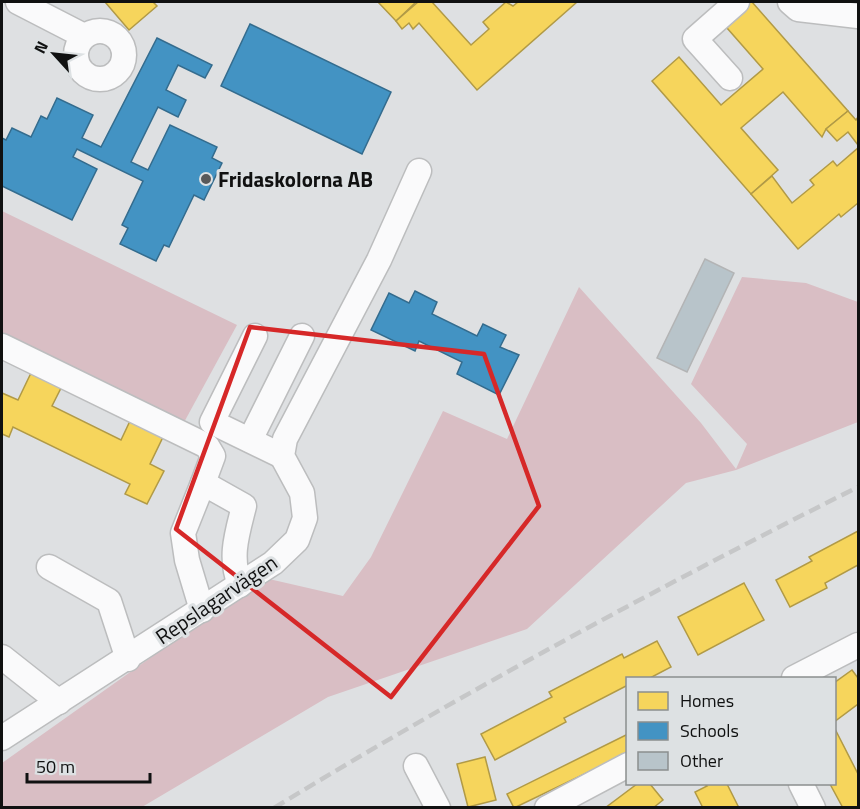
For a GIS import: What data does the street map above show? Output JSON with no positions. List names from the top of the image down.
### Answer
{
  "streets": {
    "street": ["Repslagarvägen"]
  },
  "places": ["Fridaskolorna AB"],
  "legend": ["Homes", "Schools", "Other"],
  "scale_bar": "50 m",
  "north": "top left"
}
